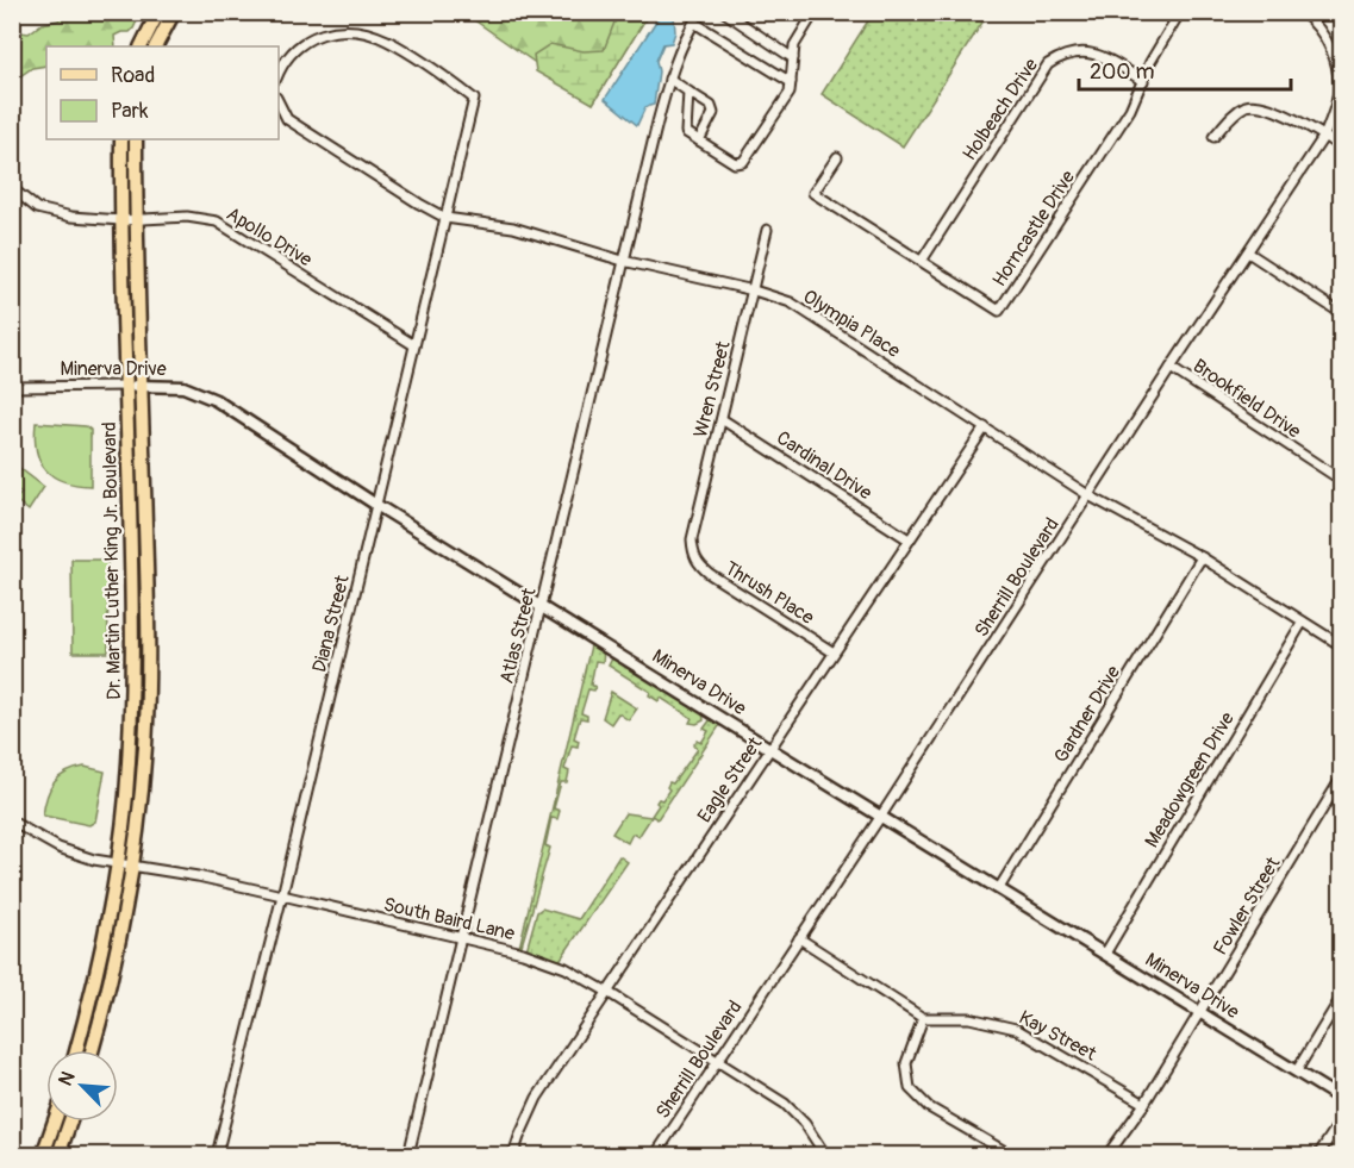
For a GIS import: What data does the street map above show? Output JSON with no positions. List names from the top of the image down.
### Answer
{
  "streets": {
    "main road": ["Dr. Martin Luther King Jr. Boulevard"],
    "street": [
      "Holbeach Drive",
      "Horncastle Drive",
      "Apollo Drive",
      "Olympia Place",
      "Minerva Drive",
      "Wren Street",
      "Brookfield Drive",
      "Cardinal Drive",
      "Sherrill Boulevard",
      "Thrush Place",
      "Diana Street",
      "Atlas Street",
      "Gardner Drive",
      "Eagle Street",
      "Meadowgreen Drive",
      "Fowler Street",
      "South Baird Lane",
      "Kay Street"
    ]
  },
  "crossings": [
    ["Holbeach Drive", "Horncastle Drive"],
    ["Apollo Drive", "Dr. Martin Luther King Jr. Boulevard"],
    ["Apollo Drive", "Diana Street"],
    ["Olympia Place", "Wren Street"],
    ["Olympia Place", "Sherrill Boulevard"],
    ["Olympia Place", "Diana Street"],
    ["Olympia Place", "Atlas Street"],
    ["Olympia Place", "Gardner Drive"],
    ["Olympia Place", "Eagle Street"],
    ["Olympia Place", "Meadowgreen Drive"],
    ["Minerva Drive", "Dr. Martin Luther King Jr. Boulevard"],
    ["Minerva Drive", "Sherrill Boulevard"],
    ["Minerva Drive", "Diana Street"],
    ["Minerva Drive", "Atlas Street"],
    ["Minerva Drive", "Gardner Drive"],
    ["Minerva Drive", "Eagle Street"],
    ["Minerva Drive", "Meadowgreen Drive"],
    ["Minerva Drive", "Fowler Street"],
    ["Wren Street", "Cardinal Drive"],
    ["Wren Street", "Thrush Place"],
    ["Brookfield Drive", "Sherrill Boulevard"],
    ["Cardinal Drive", "Eagle Street"],
    ["Dr. Martin Luther King Jr. Boulevard", "South Baird Lane"],
    ["Sherrill Boulevard", "South Baird Lane"],
    ["Thrush Place", "Eagle Street"],
    ["Diana Street", "South Baird Lane"],
    ["Atlas Street", "South Baird Lane"],
    ["Eagle Street", "South Baird Lane"],
    ["Fowler Street", "Kay Street"]
  ],
  "legend": ["Road", "Park"],
  "scale_bar": "200 m",
  "north": "top left"
}
